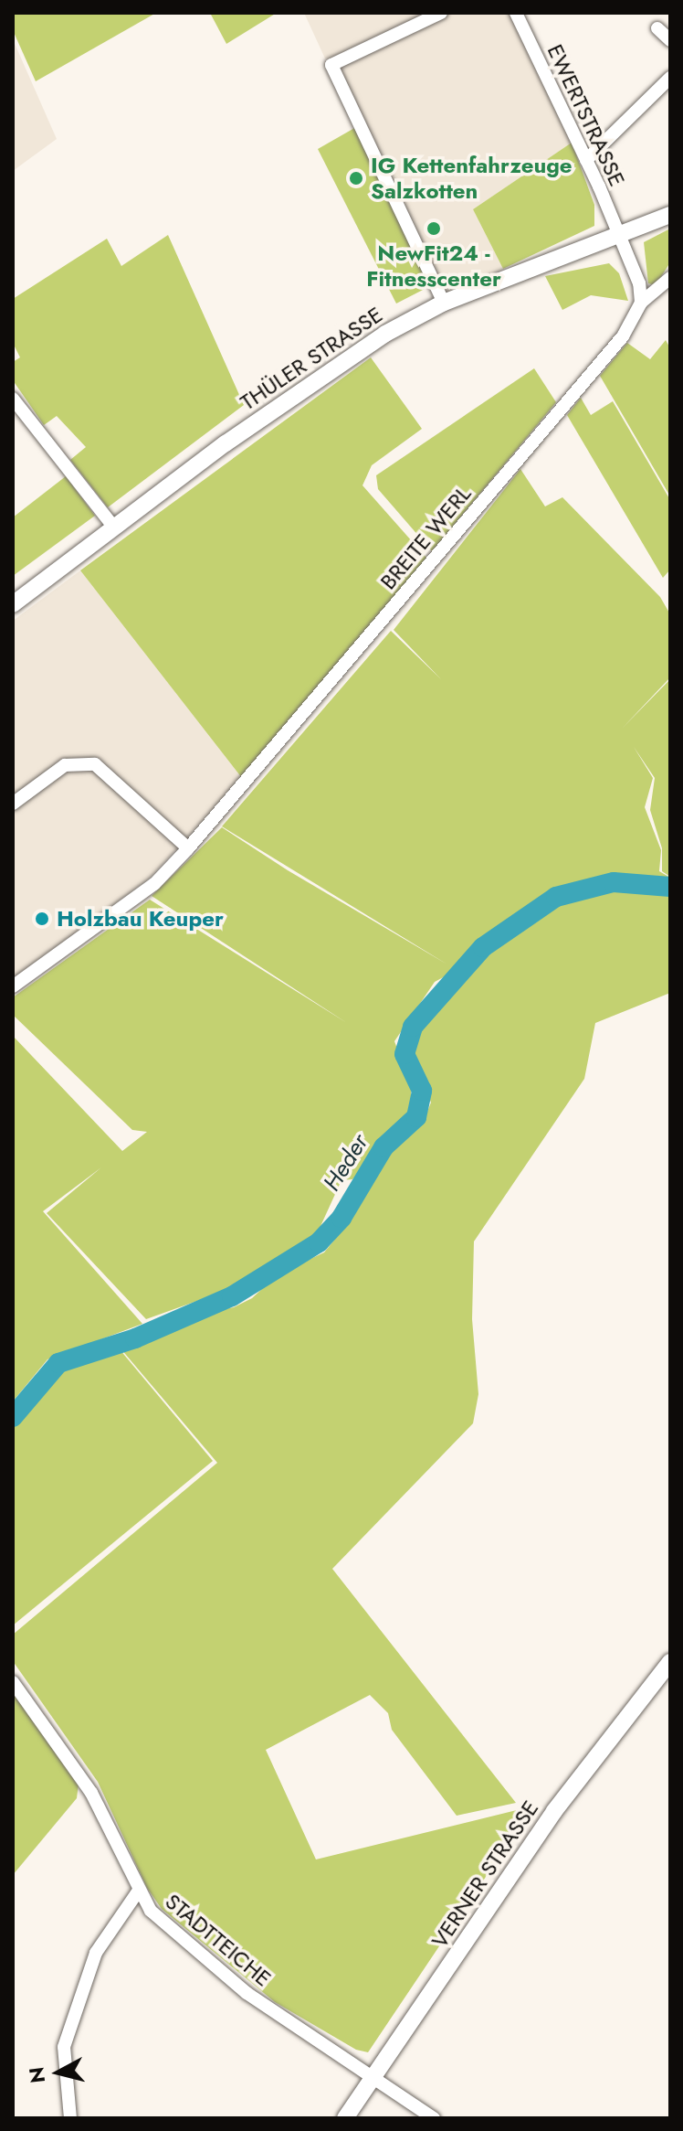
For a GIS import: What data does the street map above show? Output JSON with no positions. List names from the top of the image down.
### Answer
{
  "streets": {
    "main road": ["THÜLER STRASSE", "VERNER STRASSE"],
    "street": ["EWERTSTRASSE", "BREITE WERL", "STADTTEICHE"]
  },
  "crossings": [
    ["EWERTSTRASSE", "THÜLER STRASSE"],
    ["VERNER STRASSE", "STADTTEICHE"]
  ],
  "water": ["Heder"],
  "places": ["IG Kettenfahrzeuge Salzkotten", "NewFit24 - Fitnesscenter", "Holzbau Keuper"],
  "north": "left"
}
